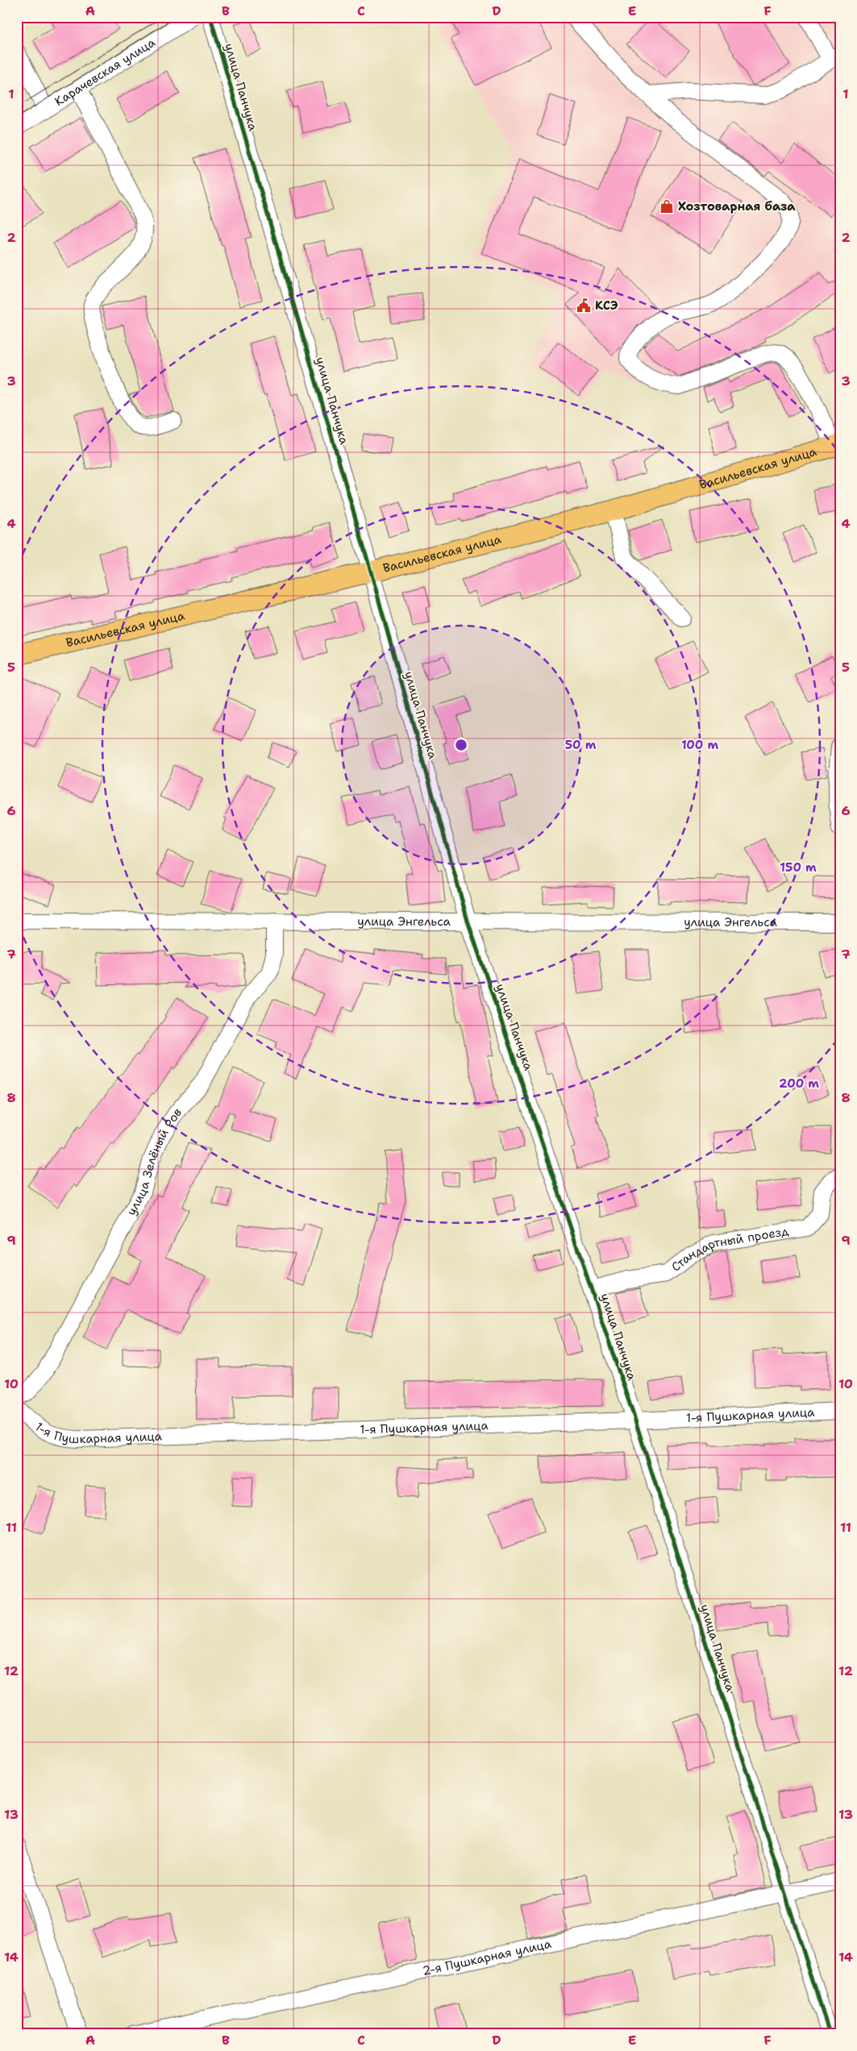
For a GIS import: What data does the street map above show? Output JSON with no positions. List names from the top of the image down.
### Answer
{
  "streets": {
    "main road": ["Васильевская улица"],
    "street": [
      "Карачевская улица",
      "улица Панчука",
      "улица Энгельса",
      "улица Зелёный Ров",
      "Стандартный проезд",
      "1-я Пушкарная улица",
      "2-я Пушкарная улица"
    ]
  },
  "crossings": [
    ["улица Панчука", "Васильевская улица"],
    ["улица Панчука", "улица Энгельса"],
    ["улица Панчука", "Стандартный проезд"],
    ["улица Панчука", "1-я Пушкарная улица"],
    ["улица Панчука", "2-я Пушкарная улица"],
    ["улица Энгельса", "улица Зелёный Ров"]
  ],
  "places": {
    "shop": ["Хозтоварная база"],
    "public building": ["КСЭ"]
  },
  "grid": {
    "columns": [
      "A",
      "B",
      "C",
      "D",
      "E",
      "F"
    ],
    "rows": [
      "1",
      "2",
      "3",
      "4",
      "5",
      "6",
      "7",
      "8",
      "9",
      "10",
      "11",
      "12",
      "13",
      "14"
    ]
  },
  "rings": [
    "50 m",
    "100 m",
    "150 m",
    "200 m"
  ]
}
